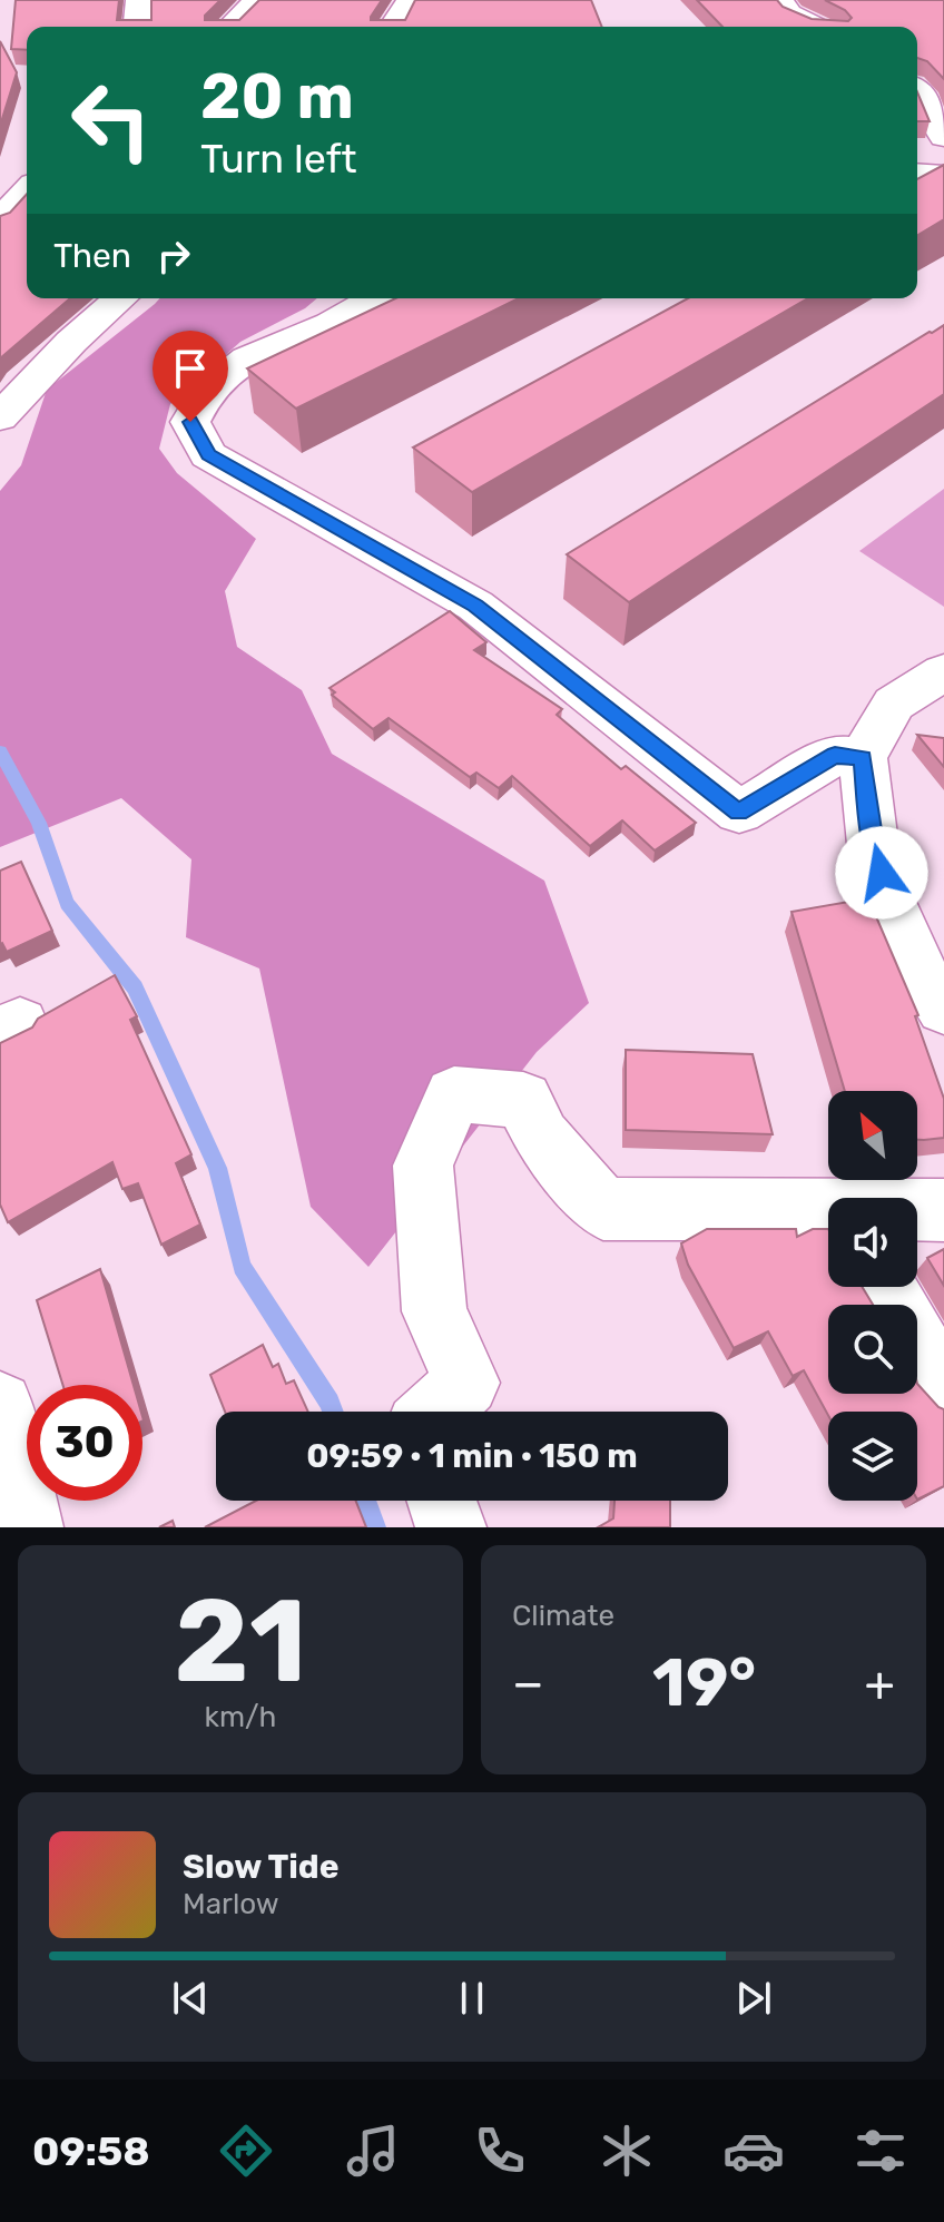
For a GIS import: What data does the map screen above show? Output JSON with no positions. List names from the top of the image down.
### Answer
{
  "north": "top left",
  "page": {
    "turn": ["20 m", "Turn left"],
    "then": "Then",
    "limit": "30",
    "trip": "09:59 · 1 min · 150 m",
    "tile": [
      ["21", "km/h"],
      "Climate"
    ],
    "heat": ["−", "19°", "+"],
    "song": ["Slow Tide", "Marlow"],
    "tabs": "09:58"
  }
}
